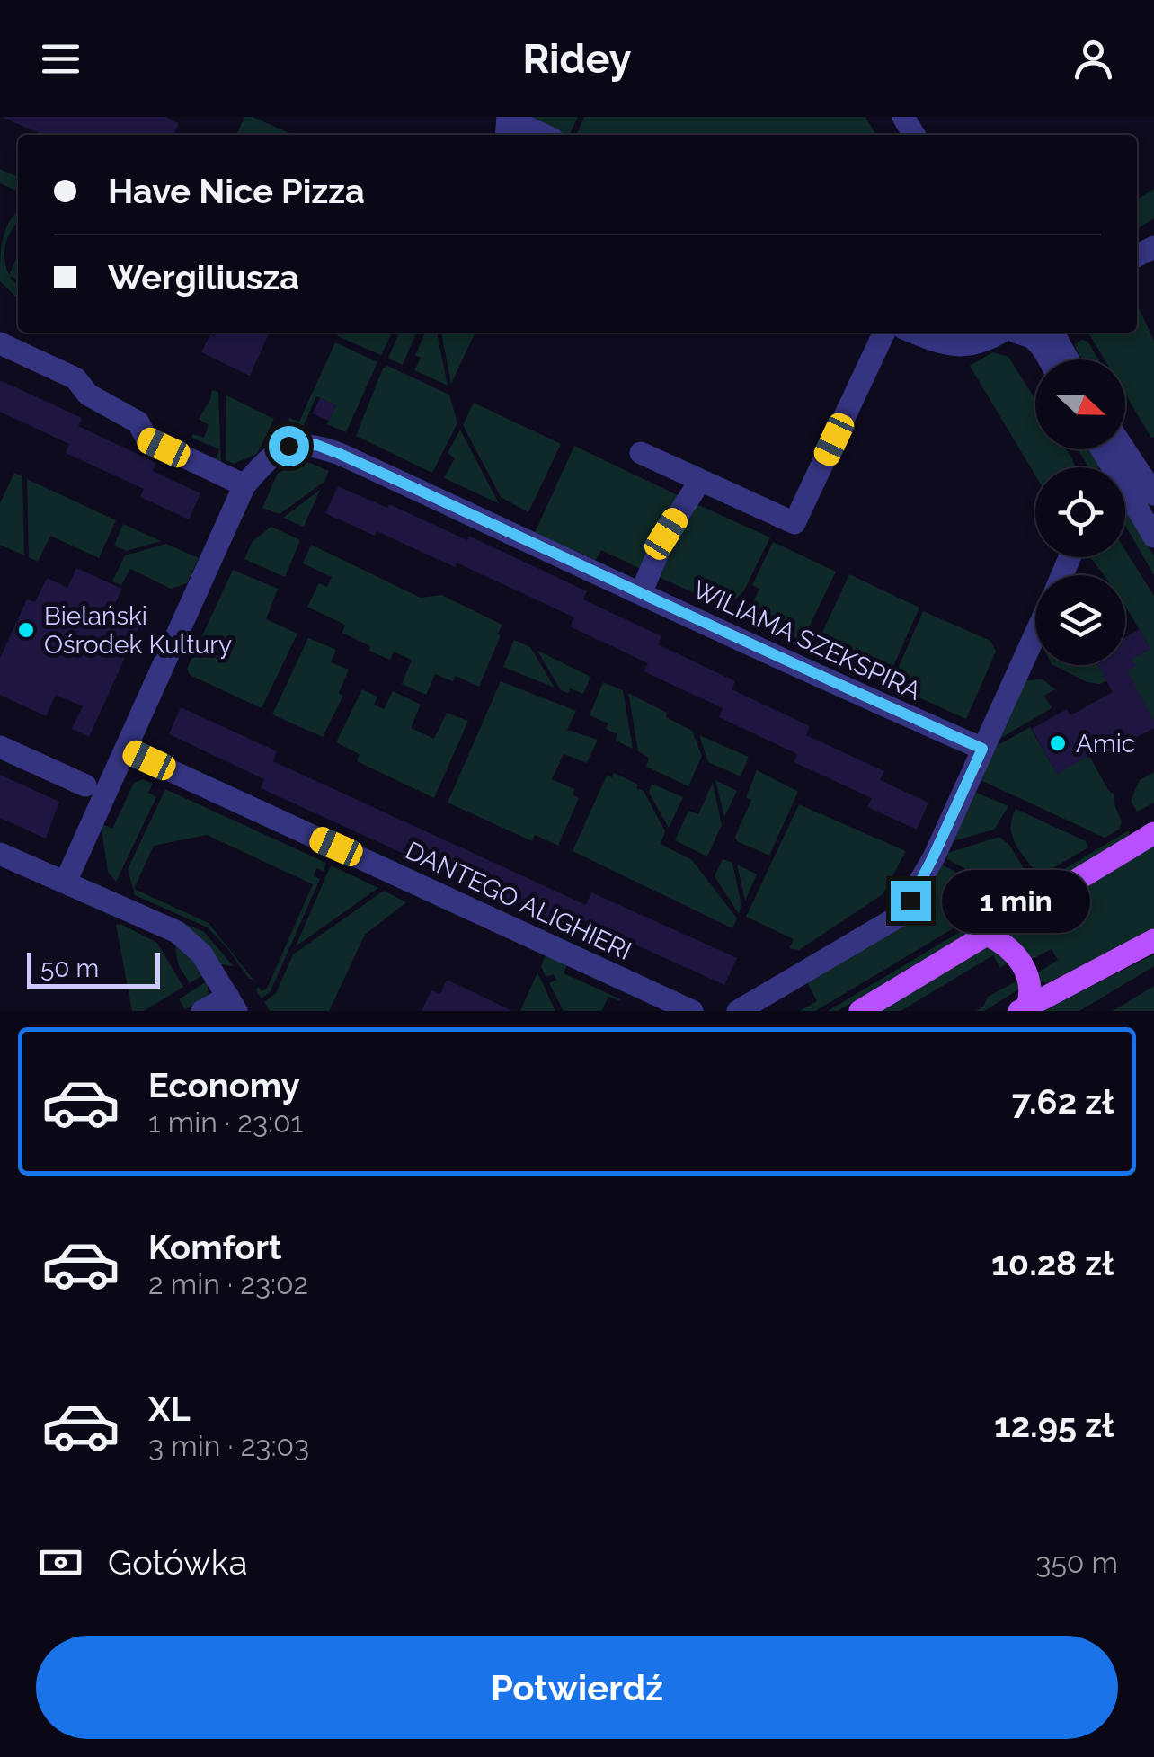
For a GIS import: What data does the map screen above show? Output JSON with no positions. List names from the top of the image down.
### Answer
{
  "streets": {
    "street": ["WILIAMA SZEKSPIRA", "DANTEGO ALIGHIERI"]
  },
  "places": ["Bielański Ośrodek Kultury", "Amic"],
  "scale_bar": "50 m",
  "north": "right",
  "page": {
    "header": "Ridey",
    "banner": ["Have Nice Pizza", "Wergiliusza"],
    "bubble": "1 min",
    "scale": "50 m",
    "list": [
      {
        "name": "Economy",
        "note": "1 min · 23:01",
        "value": "7.62 zł"
      },
      {
        "name": "Komfort",
        "note": "2 min · 23:02",
        "value": "10.28 zł"
      },
      {
        "name": "XL",
        "note": "3 min · 23:03",
        "value": "12.95 zł"
      }
    ],
    "pay": ["Gotówka", "350 m"],
    "buttons": "Potwierdź"
  }
}
